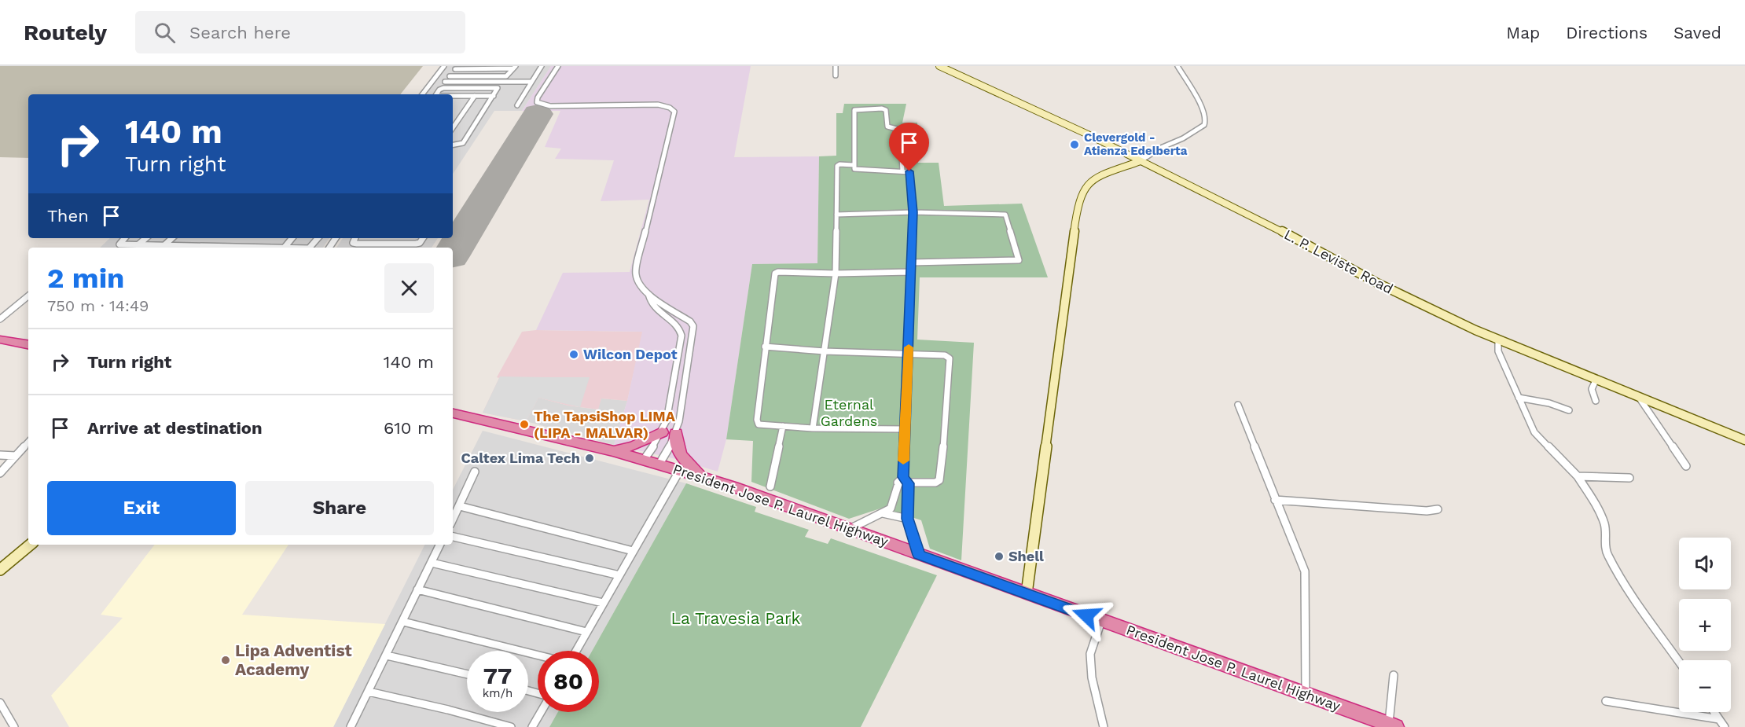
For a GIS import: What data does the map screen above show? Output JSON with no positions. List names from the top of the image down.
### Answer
{
  "streets": {
    "highway": ["President Jose P. Laurel Highway"],
    "main road": ["L. P. Leviste Road"]
  },
  "parks": ["Eternal Gardens", "La Travesia Park"],
  "places": [
    "Clevergold - Atienza Edelberta",
    "Wilcon Depot",
    "The TapsiShop LIMA (LIPA - MALVAR)",
    "Caltex Lima Tech",
    "Shell",
    "Lipa Adventist Academy"
  ],
  "page": {
    "header": "Routely",
    "search": "Search here",
    "nav": ["Map", "Directions", "Saved"],
    "turn": ["140 m", "Turn right"],
    "then": "Then",
    "heading": ["2 min", "750 m · 14:49"],
    "list": [
      {
        "name": "Turn right",
        "value": "140 m"
      },
      {
        "name": "Arrive at destination",
        "value": "610 m"
      }
    ],
    "buttons": ["Exit", "Share"],
    "map_buttons": ["+", "−"],
    "speed": "77 km/h",
    "limit": "80"
  }
}
